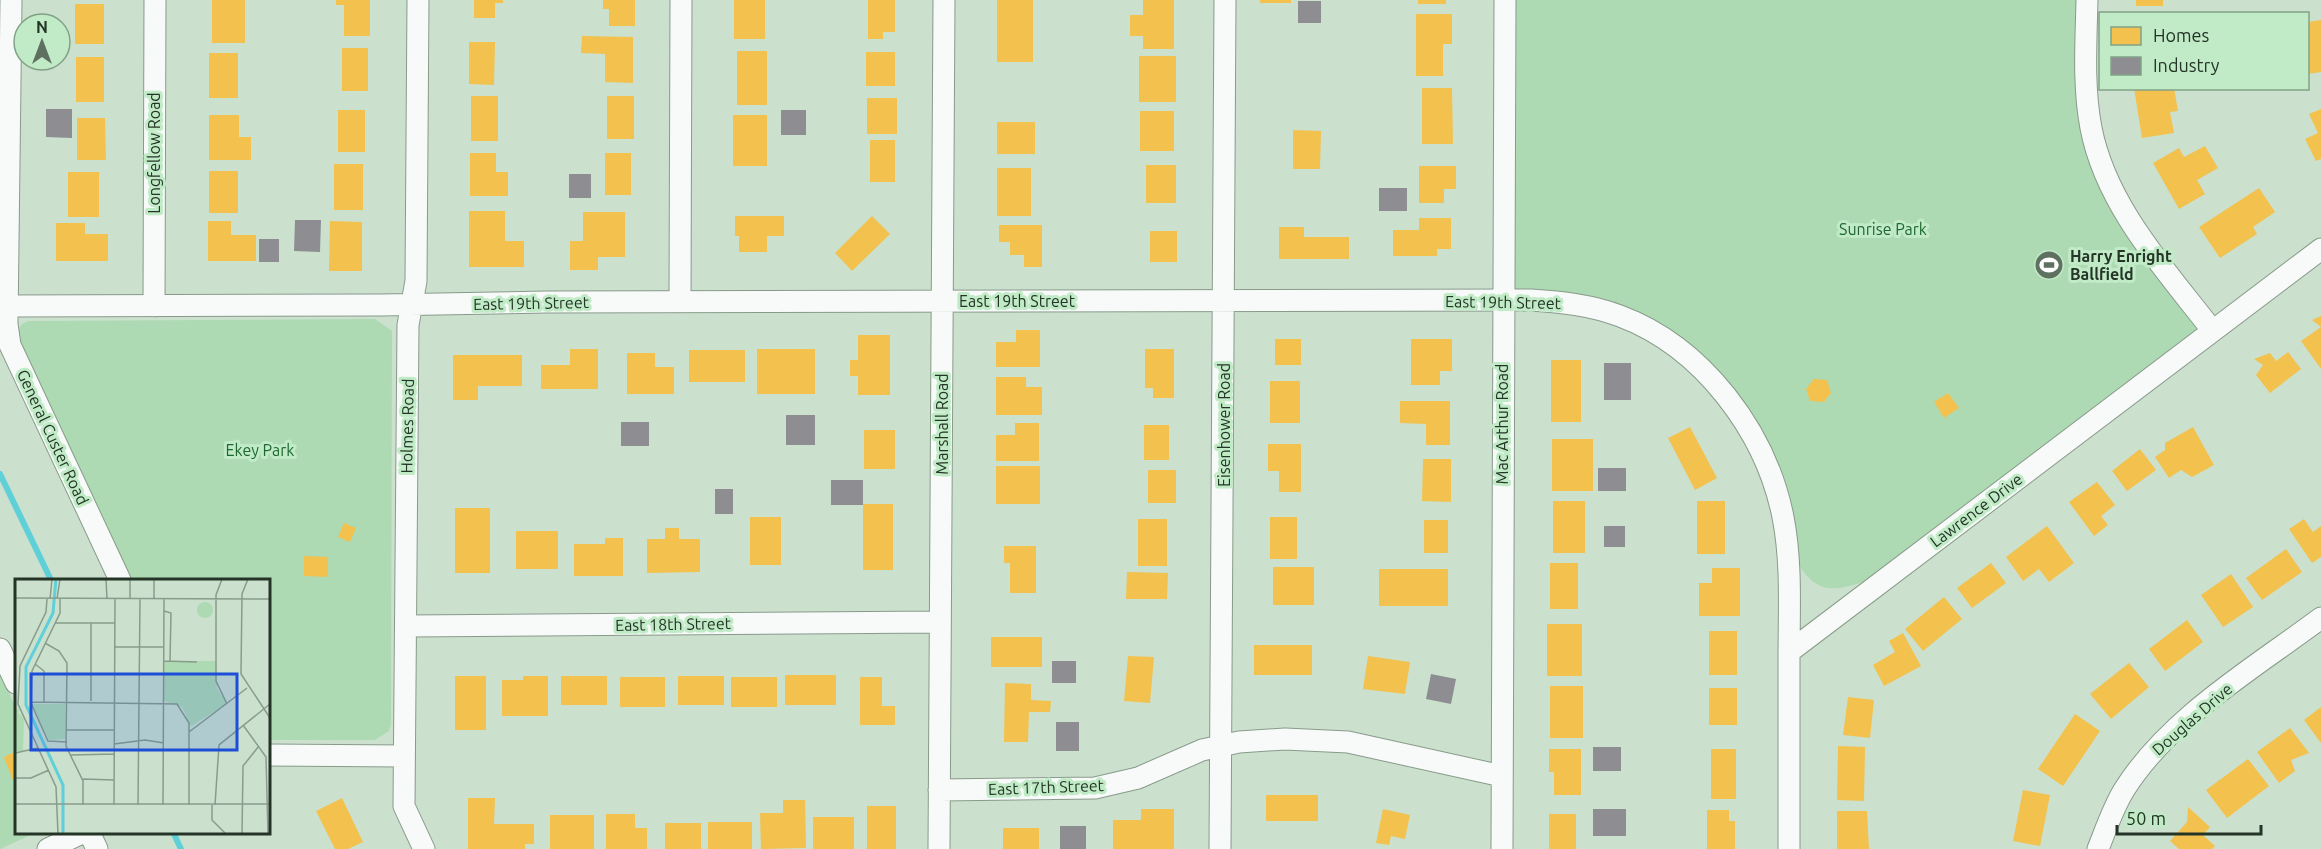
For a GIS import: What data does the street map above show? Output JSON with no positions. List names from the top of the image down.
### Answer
{
  "streets": {
    "street": [
      "Longfellow Road",
      "East 19th Street",
      "Marshall Road",
      "Mac Arthur Road",
      "Eisenhower Road",
      "Holmes Road",
      "General Custer Road",
      "Lawrence Drive",
      "East 18th Street",
      "Douglas Drive",
      "East 17th Street"
    ]
  },
  "crossings": [
    ["Longfellow Road", "East 19th Street"],
    ["East 19th Street", "Marshall Road"],
    ["East 19th Street", "Mac Arthur Road"],
    ["East 19th Street", "Eisenhower Road"],
    ["East 19th Street", "Holmes Road"],
    ["East 19th Street", "General Custer Road"],
    ["East 19th Street", "Lawrence Drive"],
    ["Marshall Road", "East 18th Street"],
    ["Marshall Road", "East 17th Street"],
    ["Mac Arthur Road", "East 17th Street"],
    ["Eisenhower Road", "East 17th Street"],
    ["Holmes Road", "East 18th Street"]
  ],
  "parks": ["Sunrise Park", "Ekey Park"],
  "places": {
    "sports": ["Harry Enright Ballfield"]
  },
  "legend": ["Homes", "Industry"],
  "scale_bar": "50 m",
  "north": "top"
}
